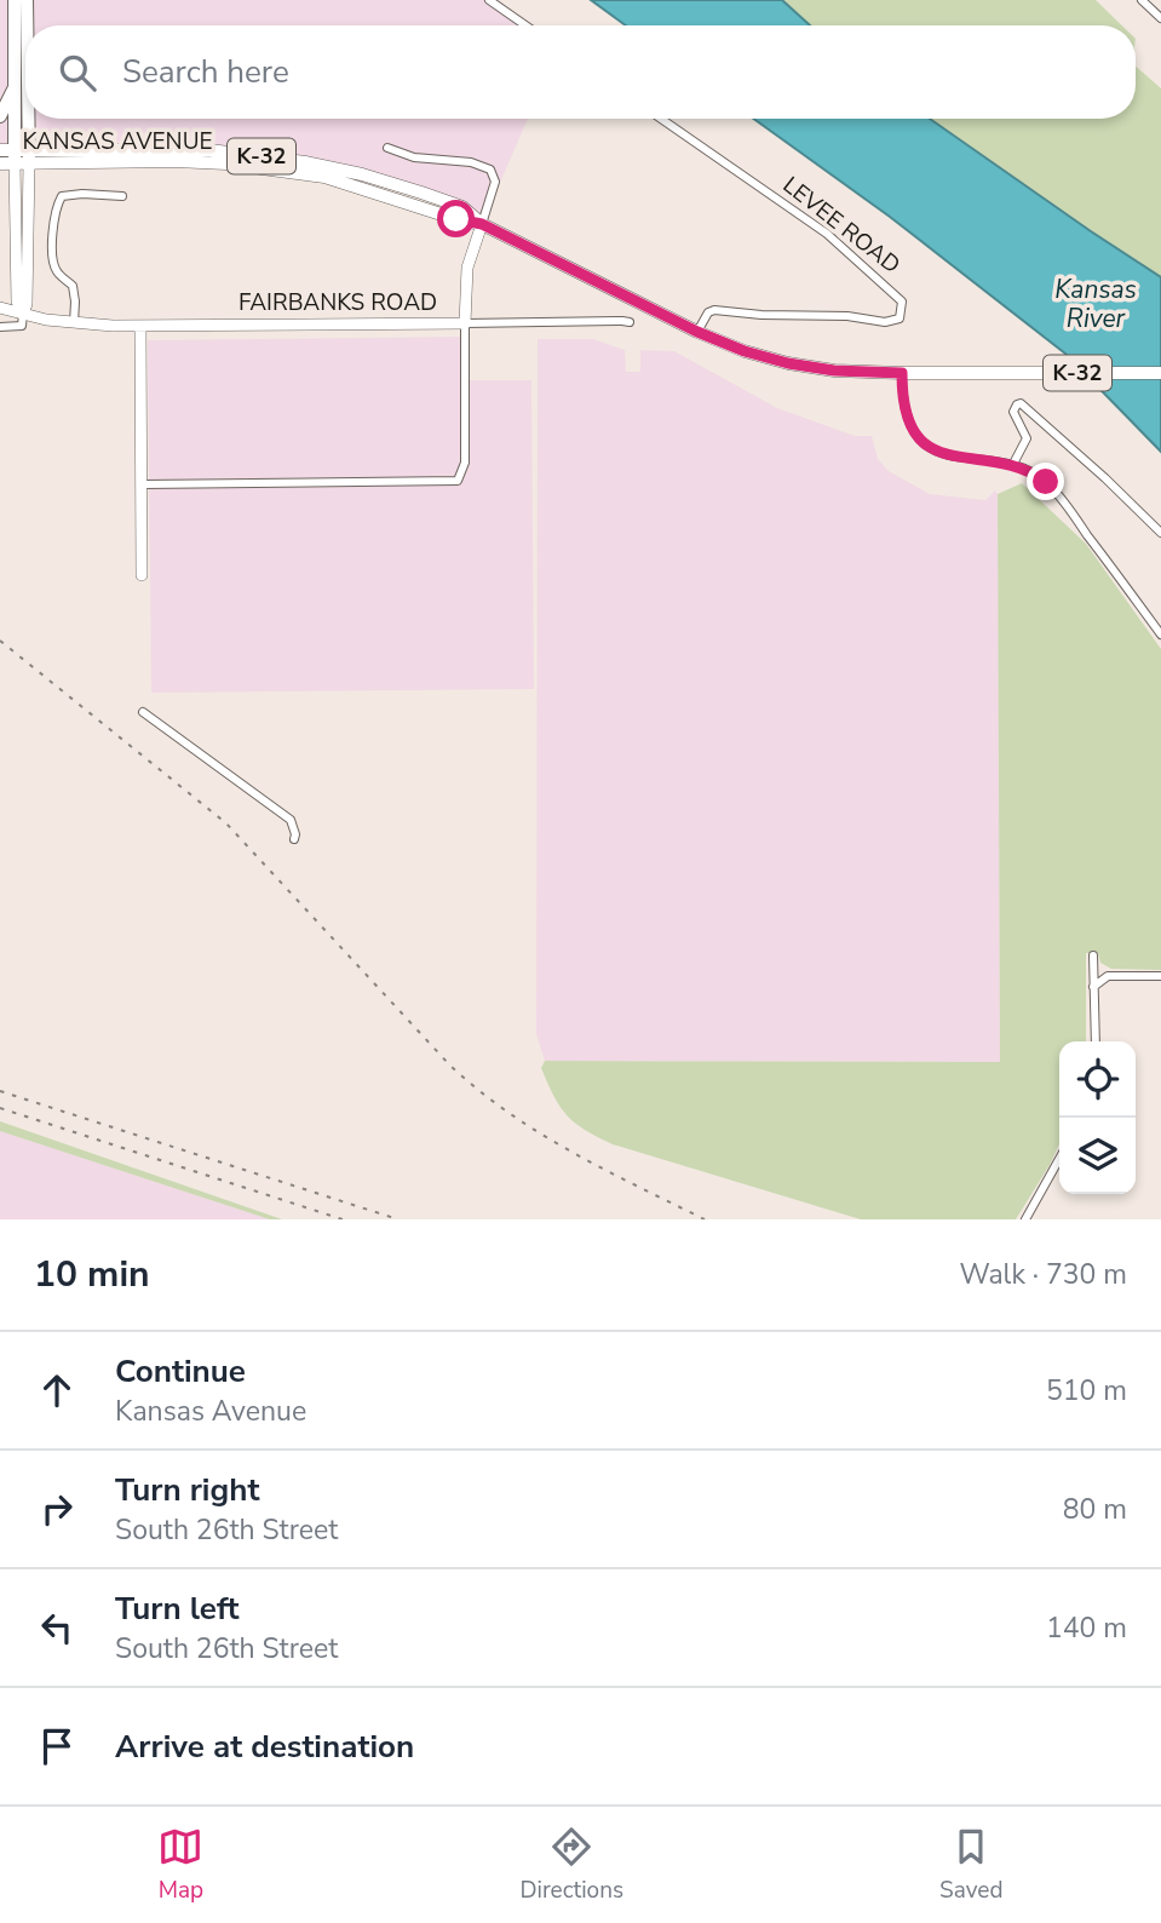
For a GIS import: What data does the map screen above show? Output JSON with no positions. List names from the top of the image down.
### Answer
{
  "streets": {
    "main road": ["KANSAS AVENUE", "K-32"],
    "street": ["LEVEE ROAD", "FAIRBANKS ROAD"]
  },
  "crossings": [
    ["KANSAS AVENUE", "LEVEE ROAD"]
  ],
  "water": ["Kansas River"],
  "page": {
    "search": "Search here",
    "heading": ["10 min", "Walk · 730 m"],
    "list": [
      ["Continue", "Kansas Avenue", "510 m"],
      ["Turn right", "South 26th Street", "80 m"],
      ["Turn left", "South 26th Street", "140 m"],
      "Arrive at destination"
    ],
    "nav": ["Map", "Directions", "Saved"]
  }
}
